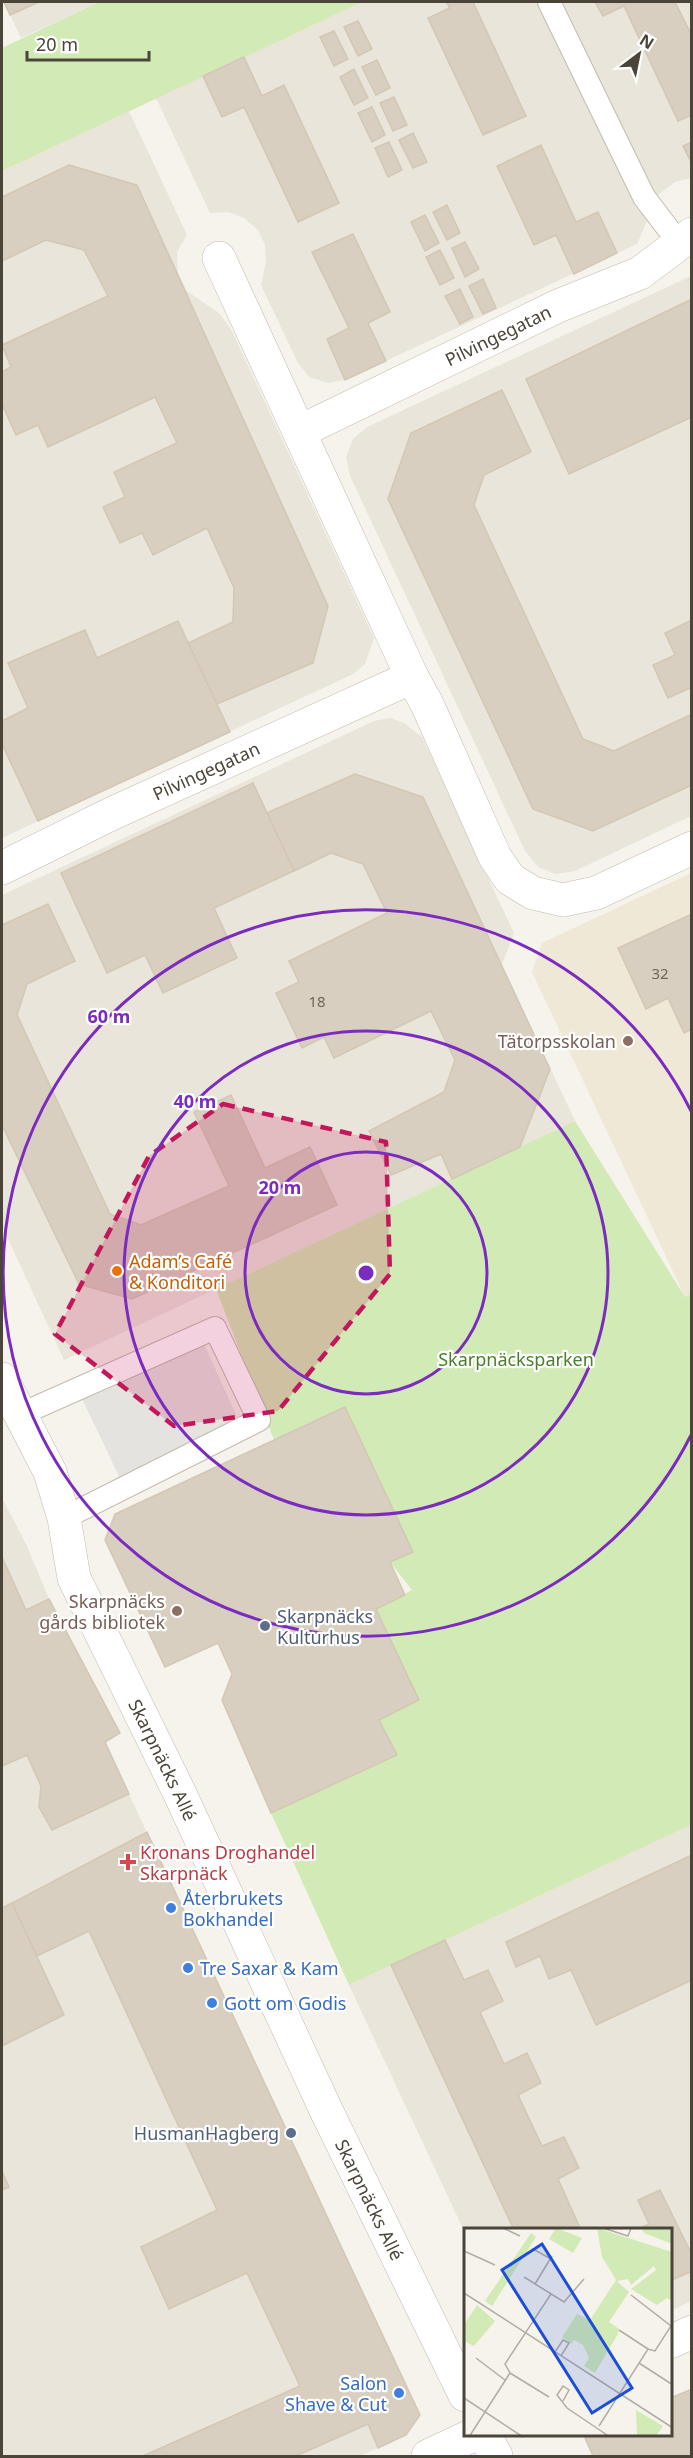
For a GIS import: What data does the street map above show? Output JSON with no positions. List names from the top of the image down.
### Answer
{
  "streets": {
    "street": ["Pilvingegatan", "Skarpnäcks Allé"]
  },
  "parks": ["Skarpnäcksparken"],
  "places": {
    "other": [
      "Tätorpsskolan",
      "Adam’s Café & Konditori",
      "Skarpnäcks gårds bibliotek",
      "Skarpnäcks Kulturhus",
      "Återbrukets Bokhandel",
      "Tre Saxar & Kam",
      "Gott om Godis",
      "HusmanHagberg",
      "Salon Shave & Cut"
    ],
    "health": ["Kronans Droghandel Skarpnäck"]
  },
  "house_numbers": ["32", "18"],
  "scale_bar": "20 m",
  "north": "top right",
  "rings": ["60 m", "40 m", "20 m"]
}
